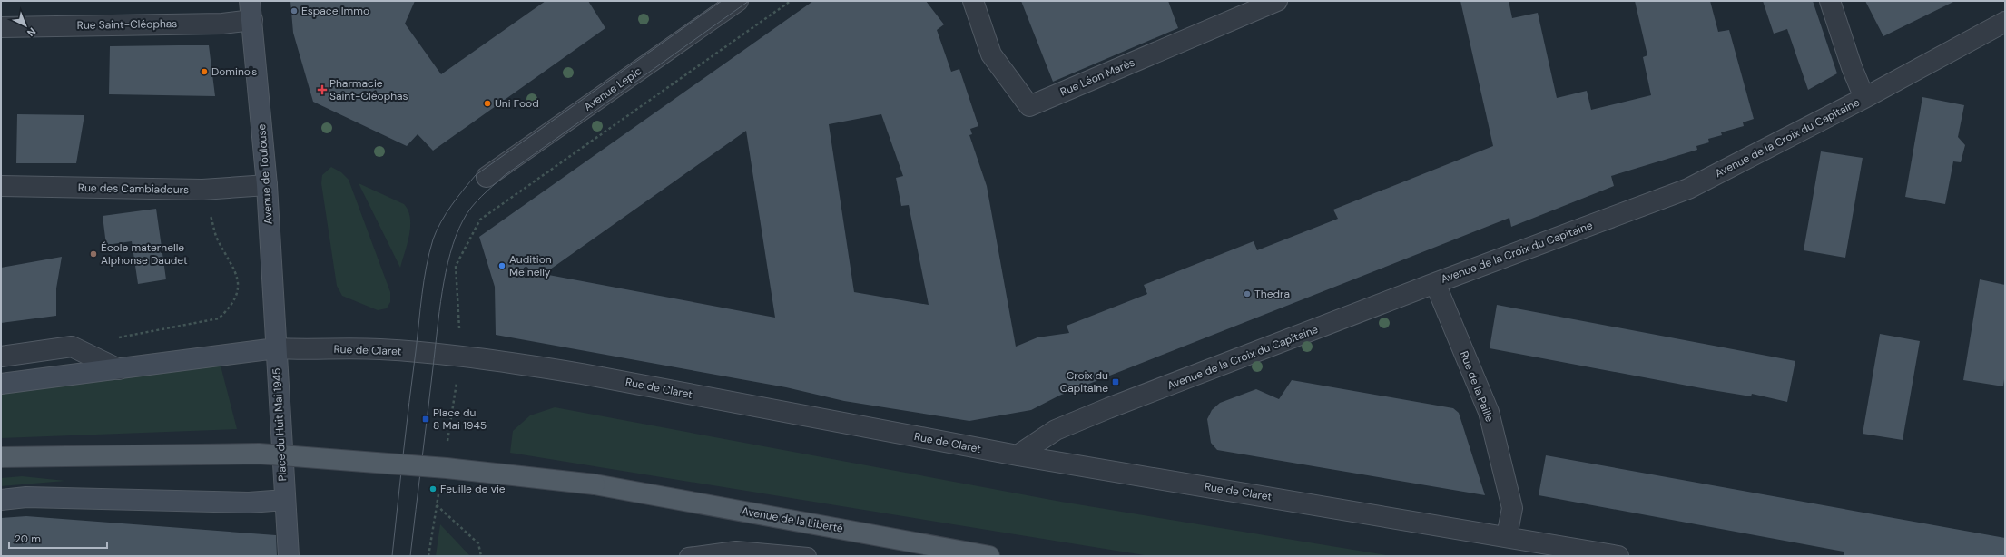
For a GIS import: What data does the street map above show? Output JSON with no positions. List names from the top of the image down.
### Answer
{
  "streets": {
    "main road": ["Avenue de Toulouse", "Place du Huit Mai 1945", "Avenue de la Liberté"],
    "street": [
      "Rue Saint-Cléophas",
      "Rue Léon Marès",
      "Avenue Lepic",
      "Avenue de la Croix du Capitaine",
      "Rue des Cambiadours",
      "Rue de Claret",
      "Rue de la Paille"
    ]
  },
  "crossings": [
    ["Rue Saint-Cléophas", "Avenue de Toulouse"],
    ["Avenue de la Croix du Capitaine", "Rue de Claret"],
    ["Avenue de la Croix du Capitaine", "Rue de la Paille"],
    ["Avenue de Toulouse", "Rue des Cambiadours"],
    ["Avenue de Toulouse", "Rue de Claret"],
    ["Avenue de Toulouse", "Place du Huit Mai 1945"],
    ["Rue de Claret", "Rue de la Paille"],
    ["Rue de Claret", "Place du Huit Mai 1945"]
  ],
  "places": {
    "other": [
      "Espace Immo",
      "Domino's",
      "Uni Food",
      "École maternelle Alphonse Daudet",
      "Audition Meinelly",
      "Thedra",
      "Feuille de vie"
    ],
    "health": ["Pharmacie Saint-Cléophas"],
    "transit": ["Croix du Capitaine", "Place du 8 Mai 1945"]
  },
  "scale_bar": "20 m",
  "north": "bottom right"
}
